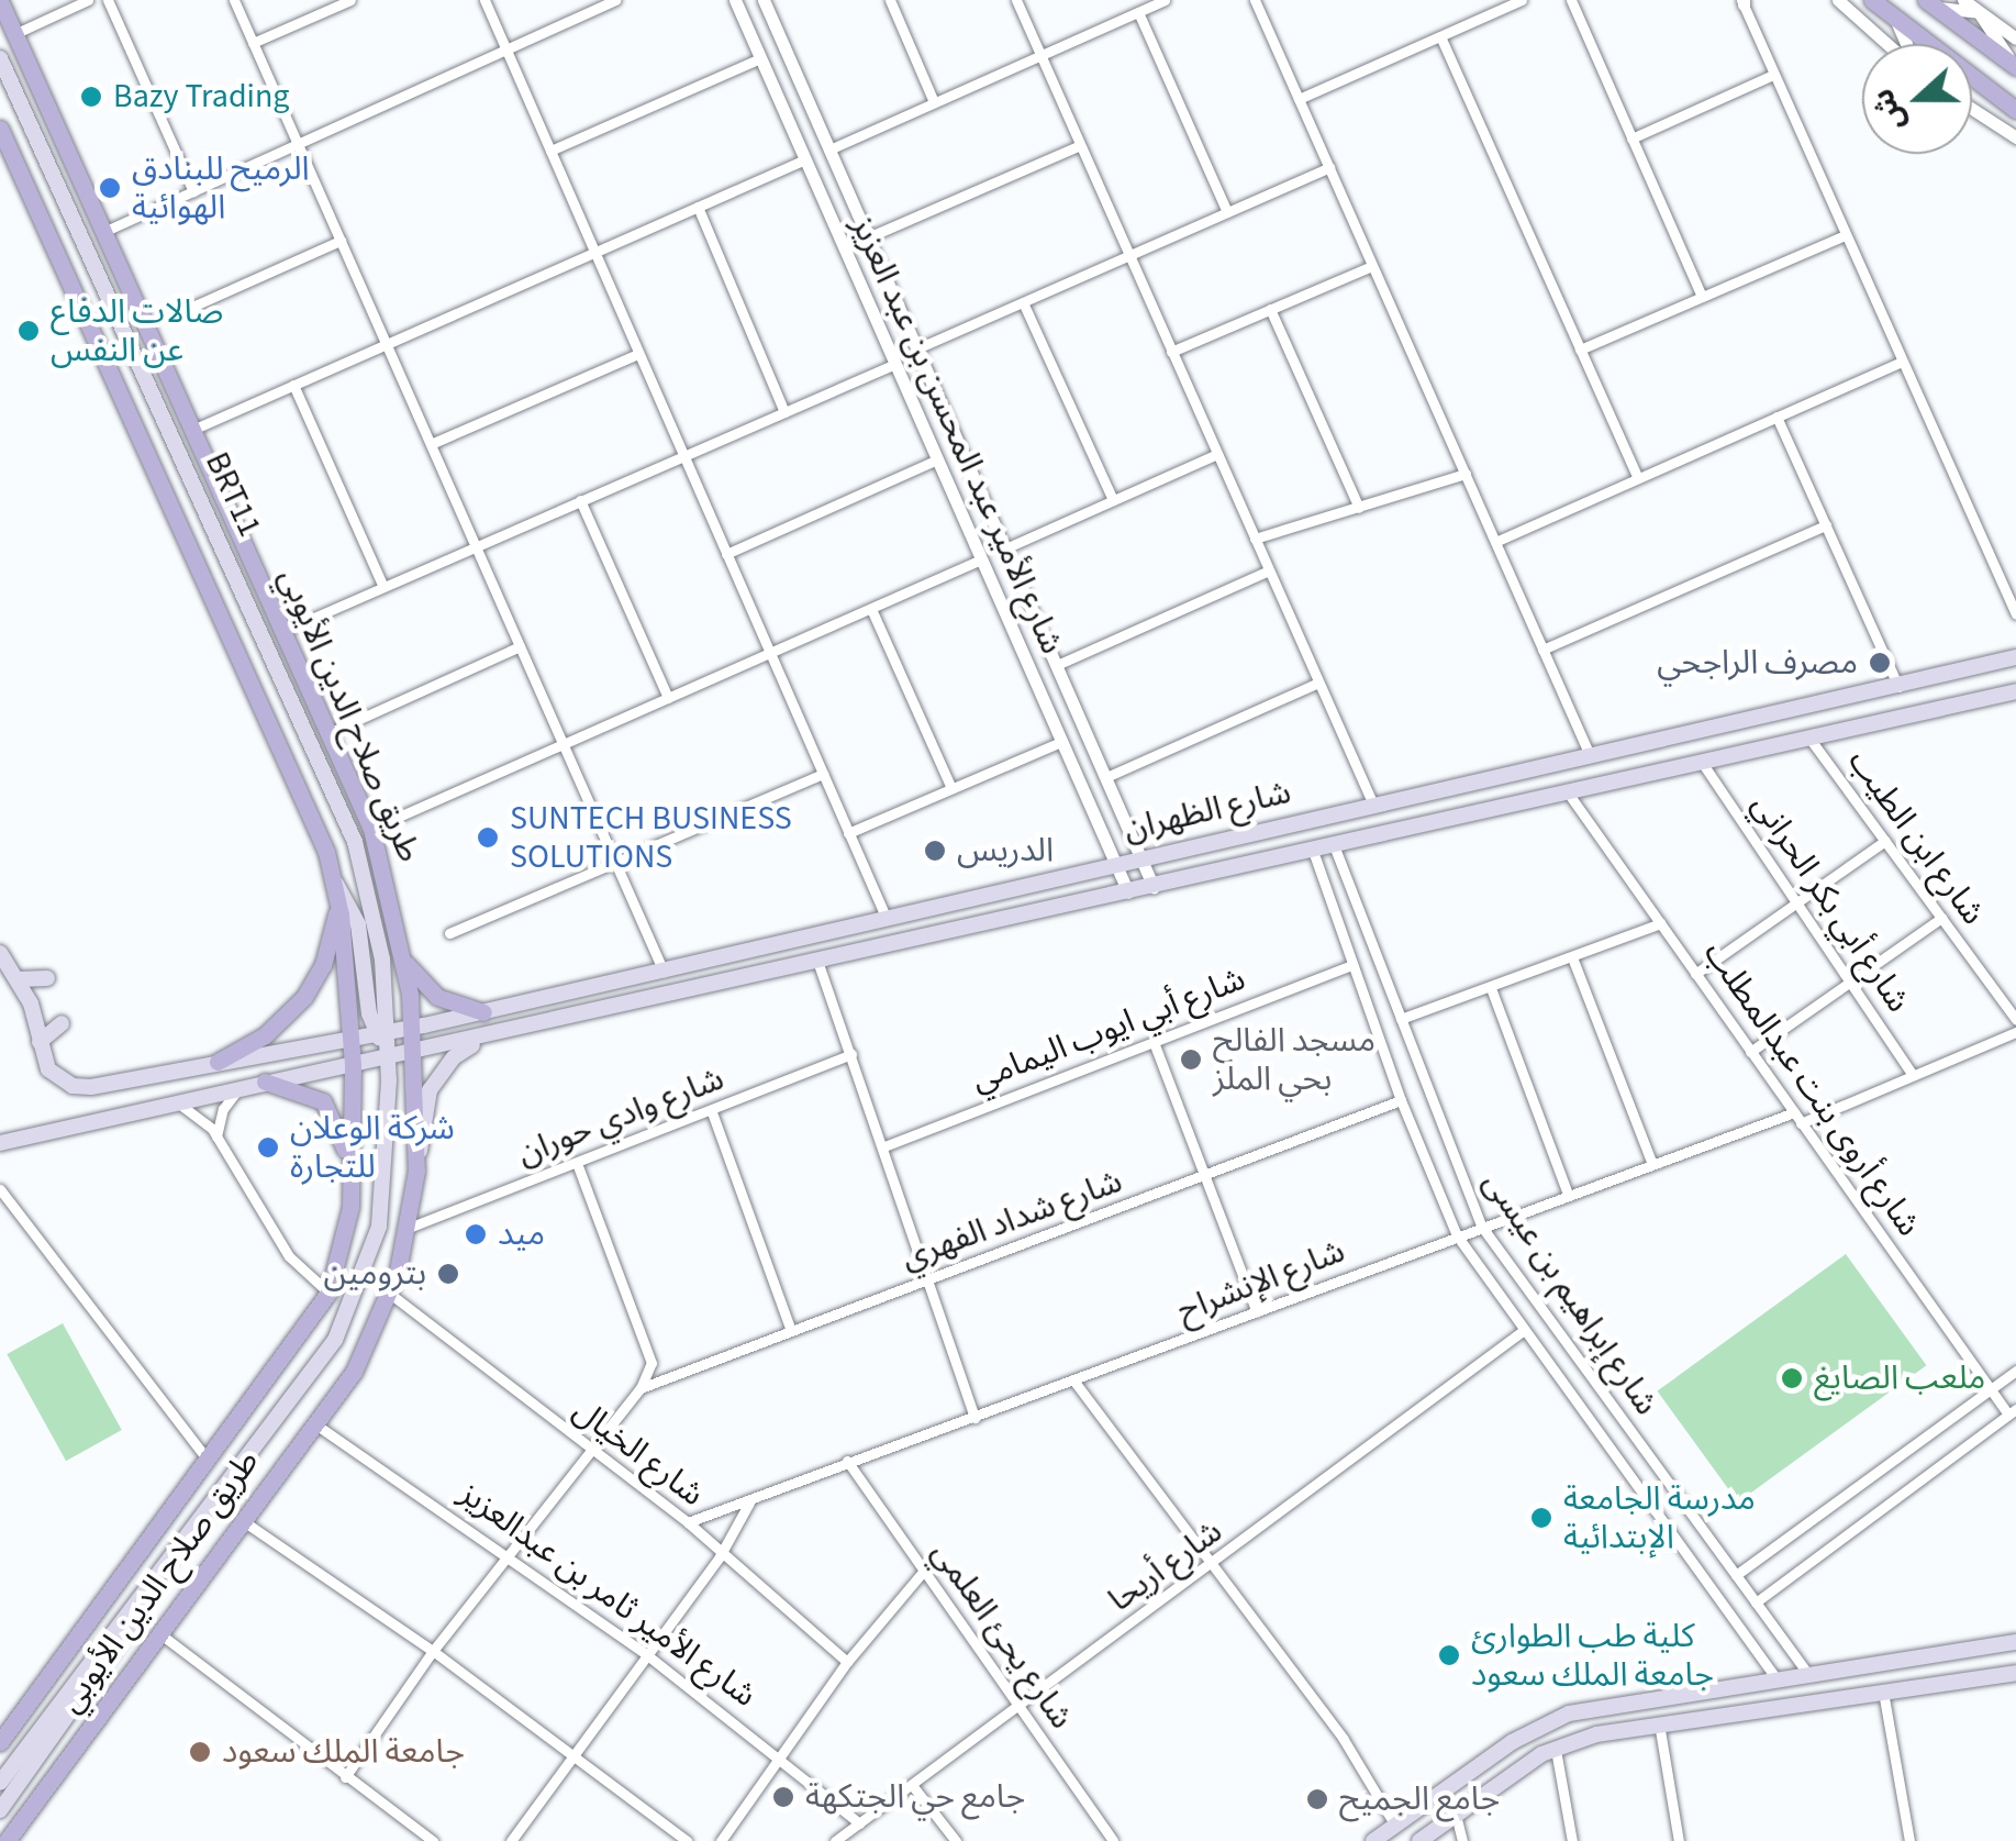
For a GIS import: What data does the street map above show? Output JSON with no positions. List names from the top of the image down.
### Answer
{
  "streets": {
    "main road": ["BRT11", "طريق صلاح الدين الأيوبي", "شارع الظهران"],
    "street": [
      "شارع الأمير عبد المحسن بن عبد العزيز",
      "شارع ابن الطيب",
      "شارع أبي بكر الحراني",
      "شارع أبي ايوب اليمامي",
      "شارع أروى بنت عبدالمطلب",
      "شارع وادي حوران",
      "شارع شداد الفهري",
      "شارع الإنشراح",
      "شارع إبراهيم بن عيسى",
      "شارع الخيال",
      "شارع أريحا",
      "شارع الأمير ثامر بن عبدالعزيز",
      "شارع يحئ العلمي"
    ]
  },
  "crossings": [
    ["شارع الأمير عبد المحسن بن عبد العزيز", "شارع الظهران"],
    ["BRT11", "شارع الظهران"],
    ["طريق صلاح الدين الأيوبي", "شارع الظهران"],
    ["طريق صلاح الدين الأيوبي", "شارع وادي حوران"],
    ["طريق صلاح الدين الأيوبي", "شارع الخيال"],
    ["طريق صلاح الدين الأيوبي", "شارع الأمير ثامر بن عبدالعزيز"],
    ["شارع الظهران", "شارع ابن الطيب"],
    ["شارع الظهران", "شارع أبي بكر الحراني"],
    ["شارع الظهران", "شارع أروى بنت عبدالمطلب"],
    ["شارع الظهران", "شارع إبراهيم بن عيسى"],
    ["شارع أبي بكر الحراني", "شارع الإنشراح"],
    ["شارع أروى بنت عبدالمطلب", "شارع الإنشراح"],
    ["شارع وادي حوران", "شارع شداد الفهري"],
    ["شارع شداد الفهري", "شارع الخيال"],
    ["شارع شداد الفهري", "شارع الأمير ثامر بن عبدالعزيز"],
    ["شارع الإنشراح", "شارع إبراهيم بن عيسى"],
    ["شارع الإنشراح", "شارع الخيال"],
    ["شارع الإنشراح", "شارع يحئ العلمي"],
    ["شارع أريحا", "شارع الأمير ثامر بن عبدالعزيز"],
    ["شارع أريحا", "شارع يحئ العلمي"]
  ],
  "places": [
    "Bazy Trading",
    "الرميح للبنادق الهوائية",
    "صالات الدفاع عن النفس",
    "مصرف الراجحي",
    "SUNTECH BUSINESS SOLUTIONS",
    "الدريس",
    "مسجد الفالح بحي الملز",
    "شركة الوعلان للتجارة",
    "ميد",
    "بترومين",
    "ملعب الصايغ",
    "مدرسة الجامعة الإبتدائية",
    "كلية طب الطوارئ جامعة الملك سعود",
    "جامعة الملك سعود",
    "جامع حي الجتكهة",
    "جامع الجميح"
  ],
  "north": "left"
}
